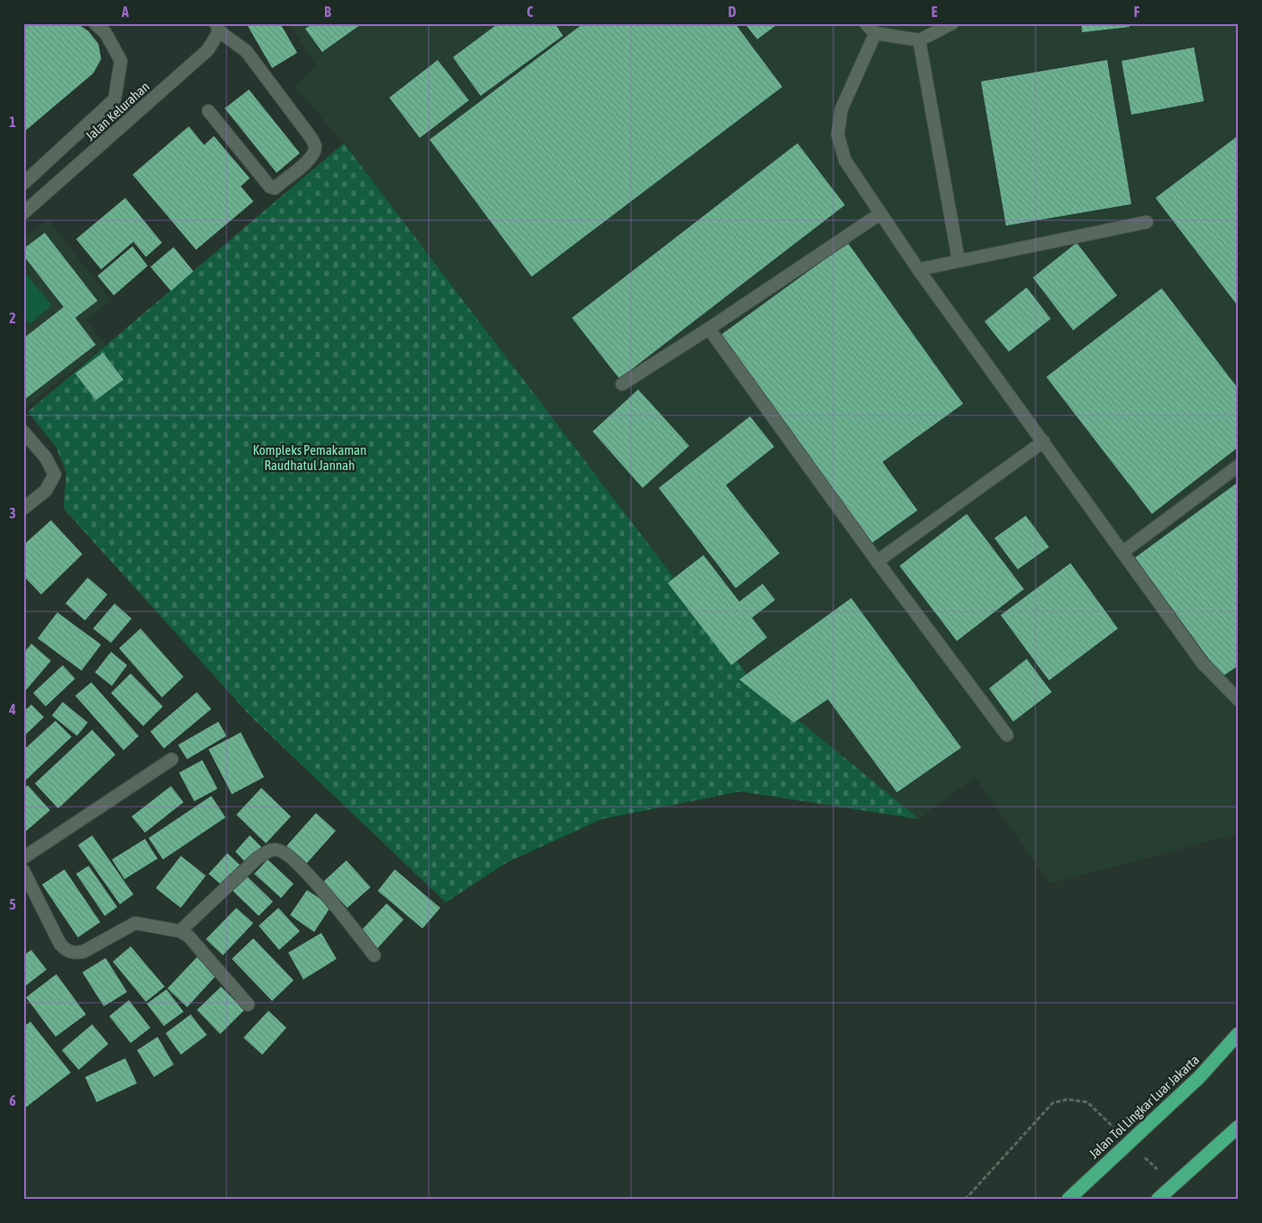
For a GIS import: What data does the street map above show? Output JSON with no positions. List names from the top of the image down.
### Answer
{
  "streets": {
    "highway": ["Jalan Tol Lingkar Luar Jakarta"],
    "street": ["Jalan Kelurahan"]
  },
  "parks": ["Kompleks Pemakaman Raudhatul Jannah"],
  "grid": {
    "columns": [
      "A",
      "B",
      "C",
      "D",
      "E",
      "F"
    ],
    "rows": [
      "1",
      "2",
      "3",
      "4",
      "5",
      "6"
    ]
  }
}
